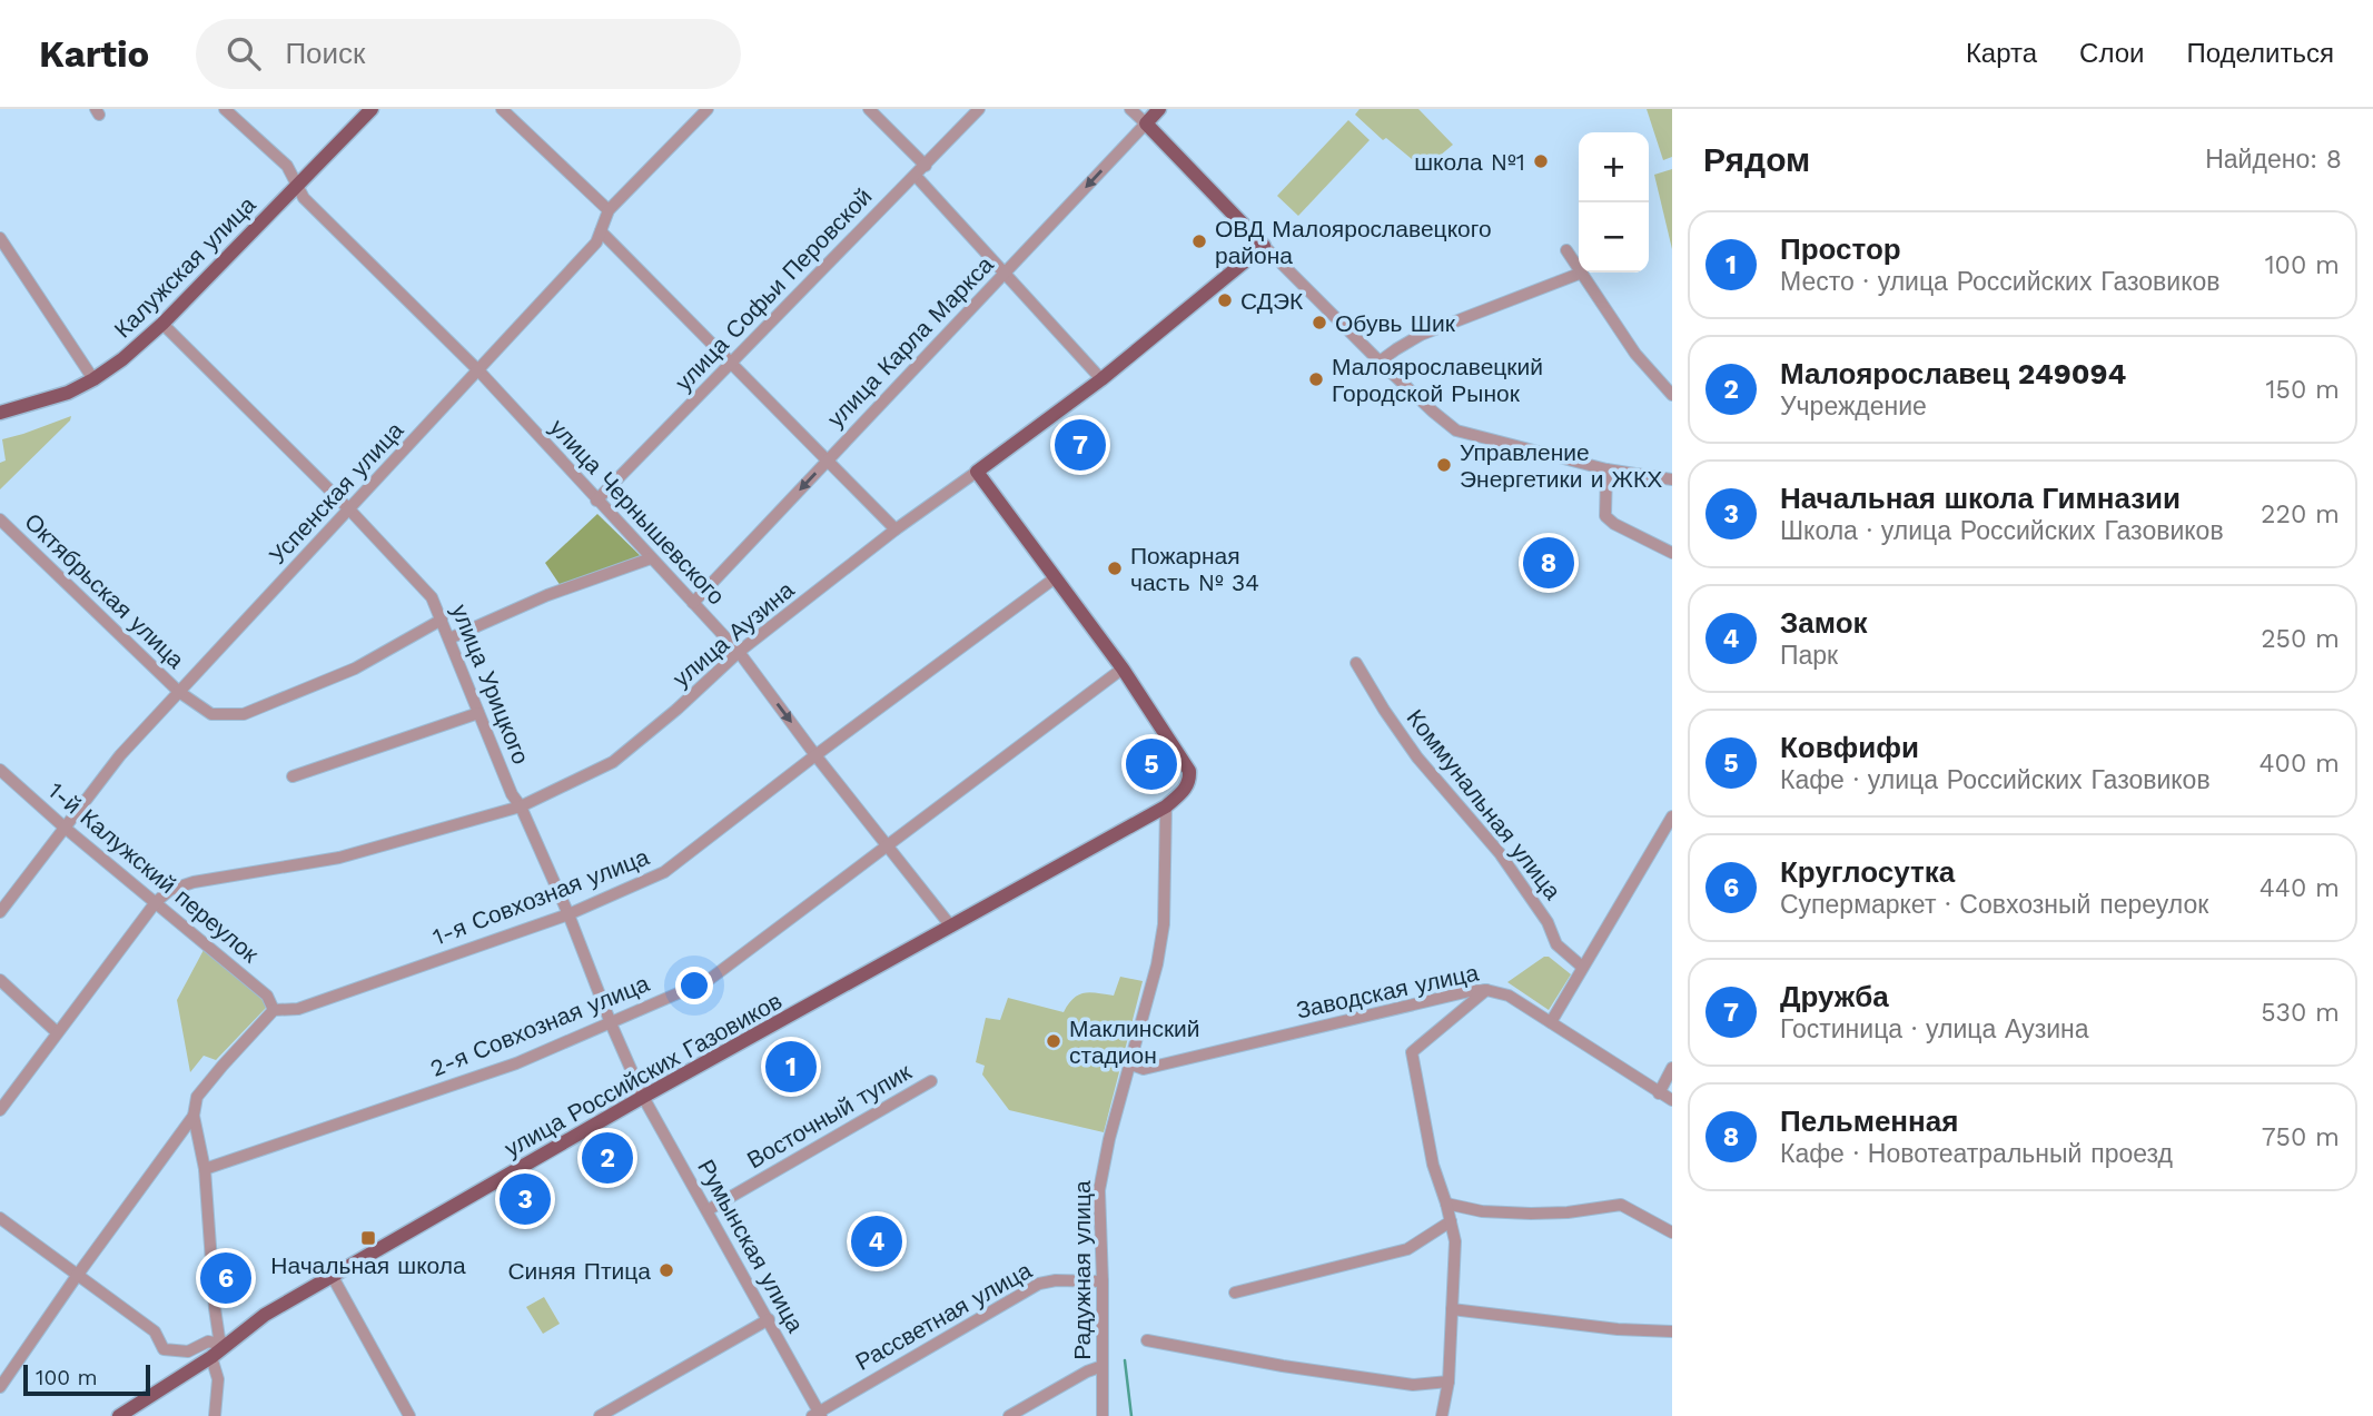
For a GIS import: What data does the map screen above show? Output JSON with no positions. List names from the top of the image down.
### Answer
{
  "streets": {
    "main road": [
      "Калужская улица",
      "улица Карла Маркса",
      "улица Аузина",
      "улица Российских Газовиков"
    ],
    "street": [
      "улица Софьи Перовской",
      "Успенская улица",
      "улица Чернышевского",
      "Октябрьская улица",
      "улица Урицкого",
      "Коммунальная улица",
      "1-й Калужский переулок",
      "1-я Совхозная улица",
      "Заводская улица",
      "2-я Совхозная улица",
      "Восточный тупик",
      "Румынская улица",
      "Радужная улица",
      "Рассветная улица"
    ]
  },
  "crossings": [
    ["Калужская улица", "улица Чернышевского"],
    ["Калужская улица", "улица Урицкого"],
    ["улица Софьи Перовской", "улица Чернышевского"],
    ["улица Карла Маркса", "улица Чернышевского"],
    ["Успенская улица", "улица Чернышевского"],
    ["Успенская улица", "Октябрьская улица"],
    ["Успенская улица", "улица Урицкого"],
    ["Успенская улица", "1-й Калужский переулок"],
    ["улица Чернышевского", "улица Аузина"],
    ["улица Чернышевского", "1-я Совхозная улица"],
    ["улица Чернышевского", "2-я Совхозная улица"],
    ["улица Чернышевского", "улица Российских Газовиков"],
    ["улица Аузина", "улица Урицкого"],
    ["улица Аузина", "1-й Калужский переулок"],
    ["улица Урицкого", "1-я Совхозная улица"],
    ["улица Урицкого", "2-я Совхозная улица"],
    ["улица Урицкого", "улица Российских Газовиков"],
    ["улица Урицкого", "Румынская улица"],
    ["1-й Калужский переулок", "1-я Совхозная улица"],
    ["Заводская улица", "Радужная улица"],
    ["2-я Совхозная улица", "улица Российских Газовиков"],
    ["улица Российских Газовиков", "Румынская улица"],
    ["улица Российских Газовиков", "Радужная улица"],
    ["Восточный тупик", "Румынская улица"],
    ["Румынская улица", "Рассветная улица"],
    ["Радужная улица", "Рассветная улица"]
  ],
  "one_way": ["улица Карла Маркса"],
  "places": {
    "other": [
      "школа №1",
      "ОВД Малоярославецкого района",
      "СДЭК",
      "Обувь Шик",
      "Малоярославецкий Городской Рынок",
      "Управление Энергетики и ЖКХ",
      "Пожарная часть № 34",
      "Маклинский стадион",
      "Синяя Птица"
    ],
    "transit": ["Начальная школа"]
  },
  "scale_bar": "100 m",
  "page": {
    "header": "Kartio",
    "search": "Поиск",
    "nav": ["Карта", "Слои", "Поделиться"],
    "heading": ["Рядом", "Найдено: 8"],
    "map_buttons": ["+", "−"],
    "list": [
      {
        "mark": "1",
        "name": "Простор",
        "note": "Место · улица Российских Газовиков",
        "value": "100 m"
      },
      {
        "mark": "2",
        "name": "Малоярославец 249094",
        "note": "Учреждение",
        "value": "150 m"
      },
      {
        "mark": "3",
        "name": "Начальная школа Гимназии",
        "note": "Школа · улица Российских Газовиков",
        "value": "220 m"
      },
      {
        "mark": "4",
        "name": "Замок",
        "note": "Парк",
        "value": "250 m"
      },
      {
        "mark": "5",
        "name": "Ковфифи",
        "note": "Кафе · улица Российских Газовиков",
        "value": "400 m"
      },
      {
        "mark": "6",
        "name": "Круглосутка",
        "note": "Супермаркет · Совхозный переулок",
        "value": "440 m"
      },
      {
        "mark": "7",
        "name": "Дружба",
        "note": "Гостиница · улица Аузина",
        "value": "530 m"
      },
      {
        "mark": "8",
        "name": "Пельменная",
        "note": "Кафе · Новотеатральный проезд",
        "value": "750 m"
      }
    ],
    "pins": [
      "7",
      "8",
      "5",
      "1",
      "2",
      "3",
      "4",
      "6"
    ],
    "scale": "100 m"
  }
}
